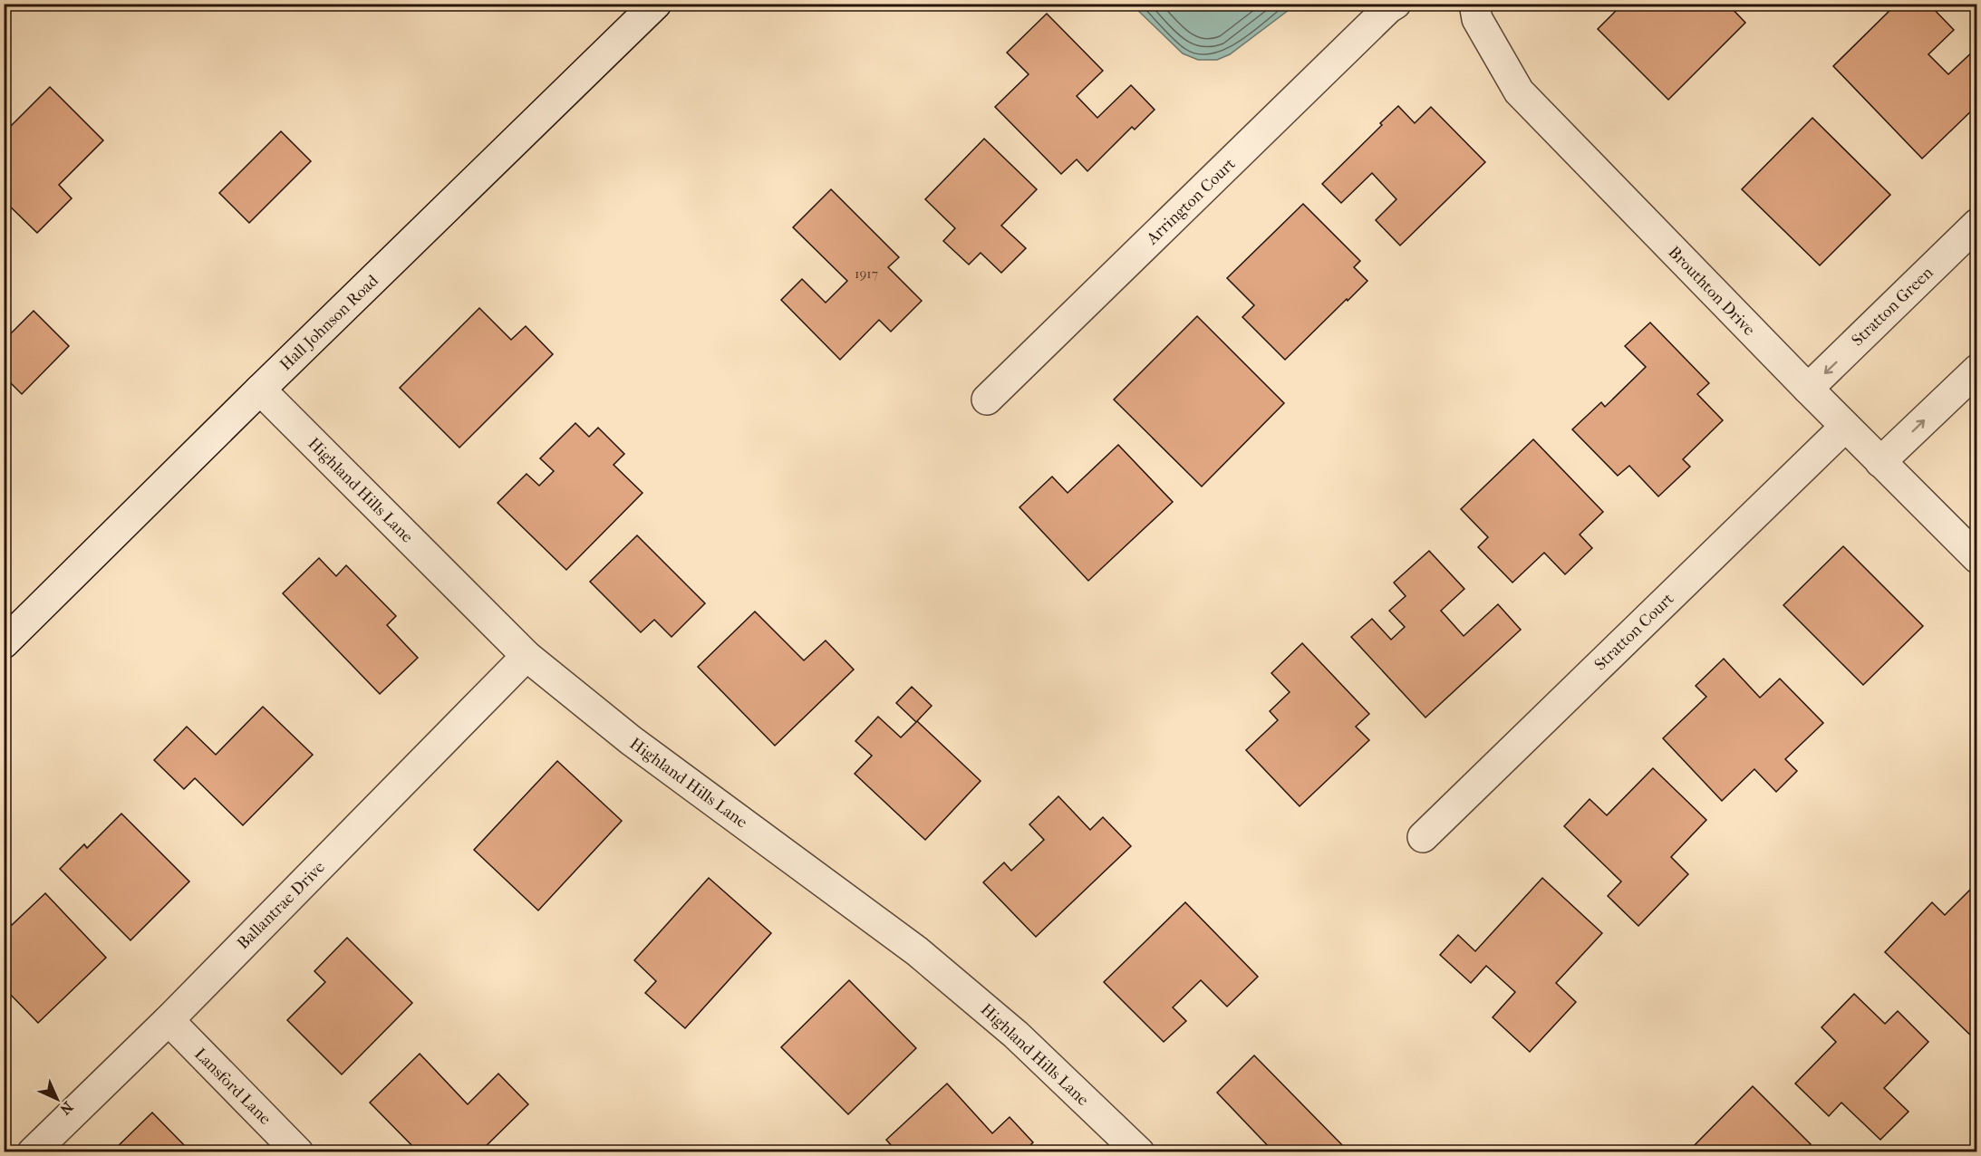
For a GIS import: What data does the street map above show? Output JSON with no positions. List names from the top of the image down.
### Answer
{
  "streets": {
    "street": [
      "Arrington Court",
      "Brouthton Drive",
      "Stratton Green",
      "Hall Johnson Road",
      "Highland Hills Lane",
      "Stratton Court",
      "Ballantrae Drive",
      "Lansford Lane"
    ]
  },
  "crossings": [
    ["Brouthton Drive", "Stratton Green"],
    ["Brouthton Drive", "Stratton Court"],
    ["Hall Johnson Road", "Highland Hills Lane"],
    ["Highland Hills Lane", "Ballantrae Drive"],
    ["Ballantrae Drive", "Lansford Lane"]
  ],
  "house_numbers": ["1917"],
  "north": "bottom right"
}
